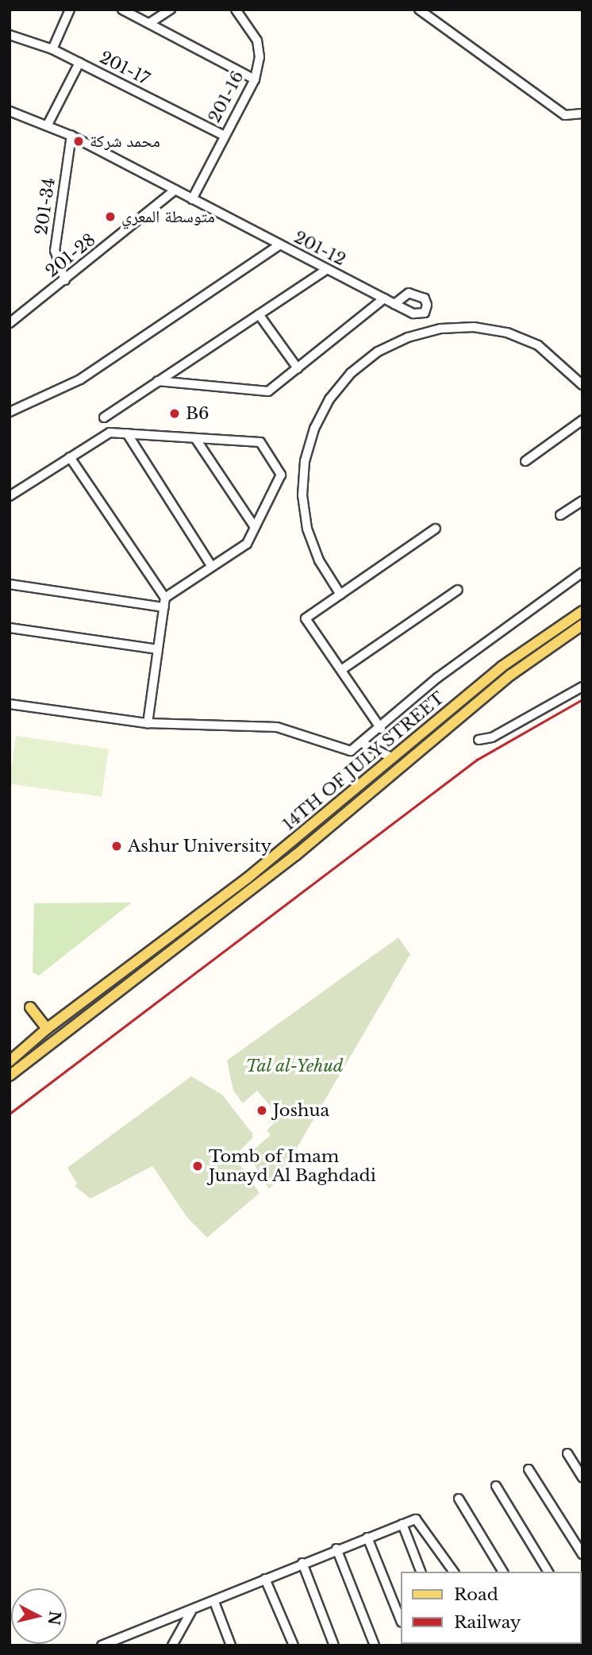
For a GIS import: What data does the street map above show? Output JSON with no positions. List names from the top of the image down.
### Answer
{
  "streets": {
    "main road": ["14TH OF JULY STREET"],
    "street": [
      "201-17",
      "201-16",
      "201-34",
      "201-12",
      "201-28"
    ]
  },
  "crossings": [
    ["201-17", "201-16"],
    ["201-16", "201-12"],
    ["201-34", "201-12"],
    ["201-34", "201-28"],
    ["201-12", "201-28"]
  ],
  "parks": ["Tal al-Yehud"],
  "places": [
    "محمد شركة",
    "متوسطة المعري",
    "B6",
    "Ashur University",
    "Joshua",
    "Tomb of Imam Junayd Al Baghdadi"
  ],
  "legend": ["Road", "Railway"],
  "north": "right"
}
